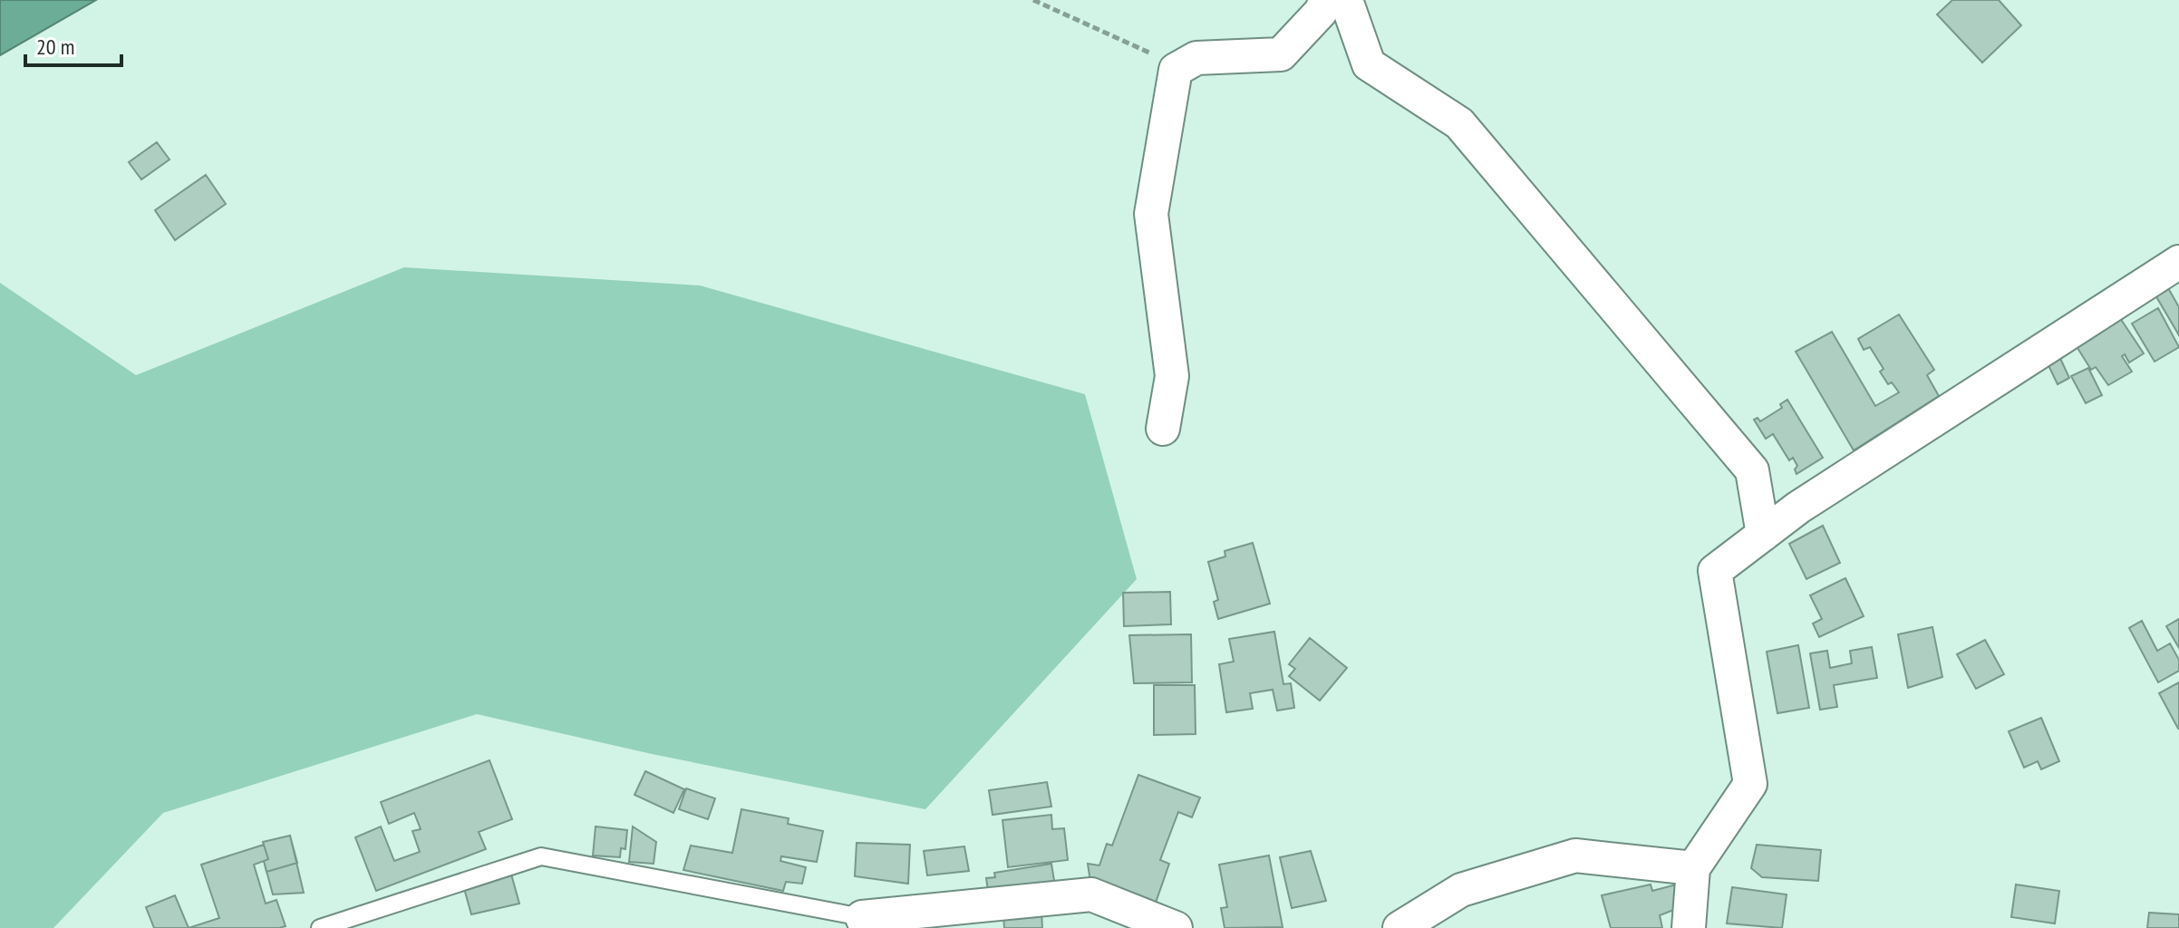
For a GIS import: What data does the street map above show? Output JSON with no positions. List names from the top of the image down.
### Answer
{
  "scale_bar": "20 m"
}
